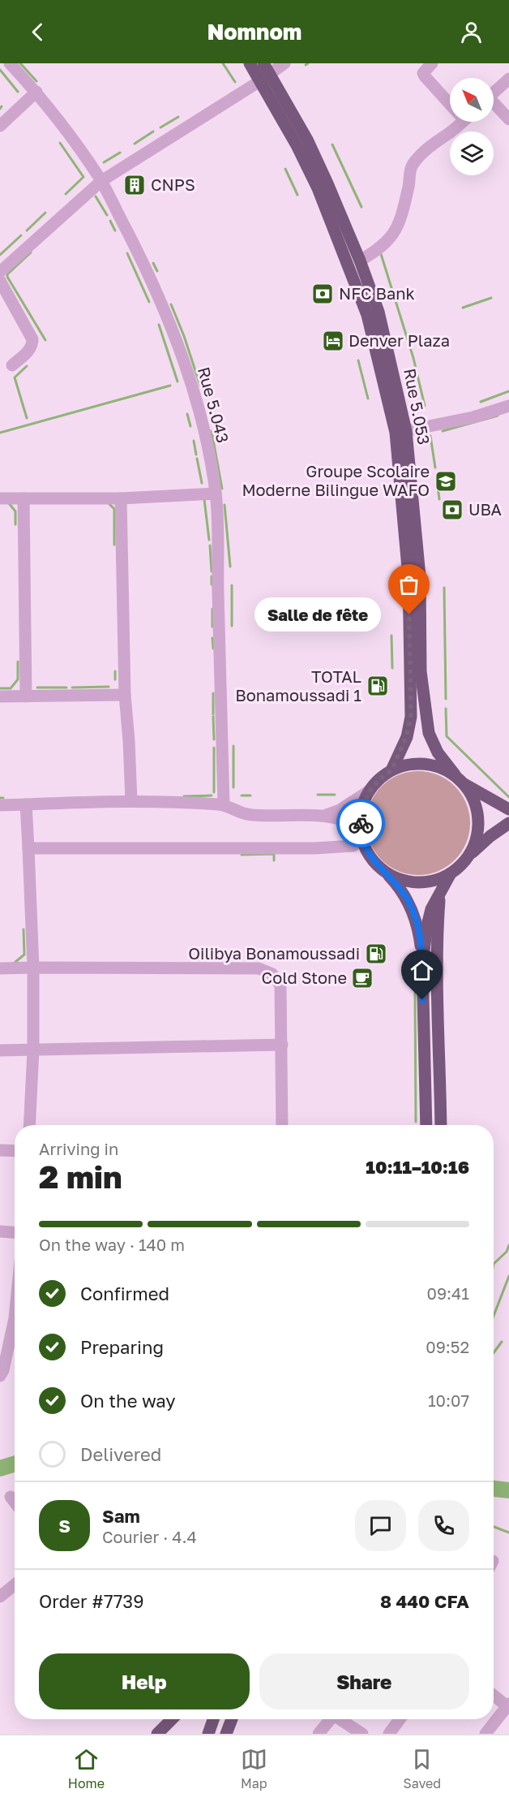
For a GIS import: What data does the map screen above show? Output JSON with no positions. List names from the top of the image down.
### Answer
{
  "streets": {
    "main road": ["Rue 5.053"],
    "street": ["Rue 5.043"]
  },
  "places": {
    "building": ["CNPS"],
    "bank": ["NFC Bank", "UBA"],
    "hotel": ["Denver Plaza"],
    "school or university": ["Groupe Scolaire Moderne Bilingue WAFO"],
    "other": ["Salle de fête"],
    "fuel station": ["TOTAL Bonamoussadi 1", "Oilibya Bonamoussadi"],
    "cafe": ["Cold Stone"]
  },
  "north": "top left",
  "page": {
    "header": "Nomnom",
    "bubble": "Salle de fête",
    "heading": ["2 min", "Arriving in", "10:11–10:16"],
    "panel": [
      "Sam",
      "Courier · 4.4",
      "Order #7739",
      "8 440 CFA"
    ],
    "bar": "On the way · 140 m",
    "list": [
      ["Confirmed", "09:41"],
      ["Preparing", "09:52"],
      ["On the way", "10:07"],
      "Delivered"
    ],
    "round": "S",
    "buttons": ["Help", "Share"],
    "tabs": ["Home", "Map", "Saved"]
  }
}
